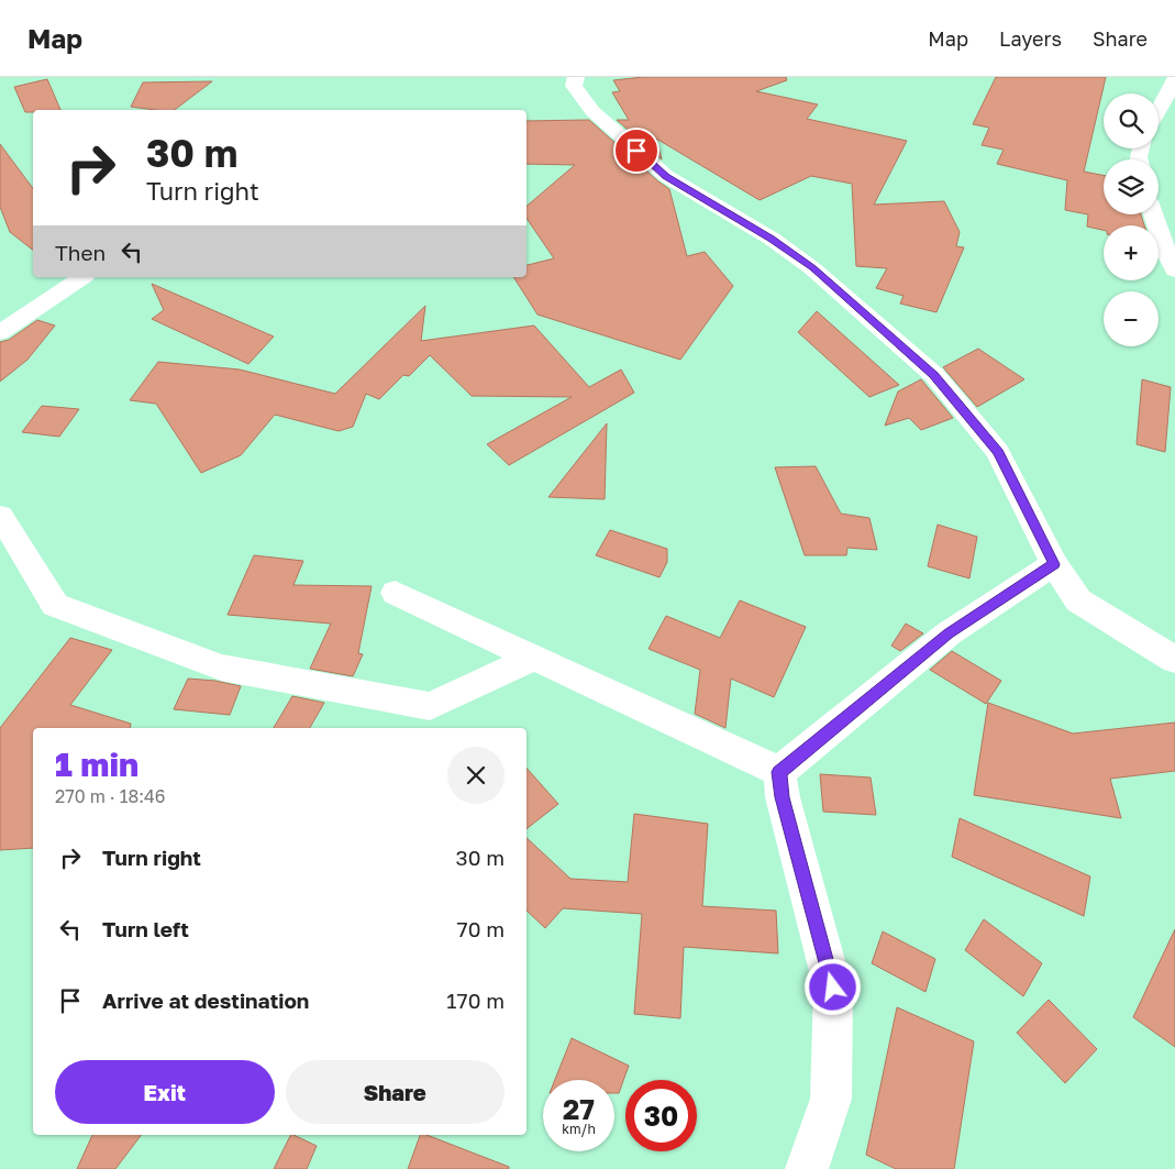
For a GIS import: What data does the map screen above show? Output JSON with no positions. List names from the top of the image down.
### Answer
{
  "page": {
    "header": "Map",
    "nav": ["Map", "Layers", "Share"],
    "map_buttons": ["+", "−"],
    "turn": ["30 m", "Turn right"],
    "then": "Then",
    "heading": ["1 min", "270 m · 18:46"],
    "list": [
      {
        "name": "Turn right",
        "value": "30 m"
      },
      {
        "name": "Turn left",
        "value": "70 m"
      },
      {
        "name": "Arrive at destination",
        "value": "170 m"
      }
    ],
    "buttons": ["Exit", "Share"],
    "speed": "27 km/h",
    "limit": "30"
  }
}
